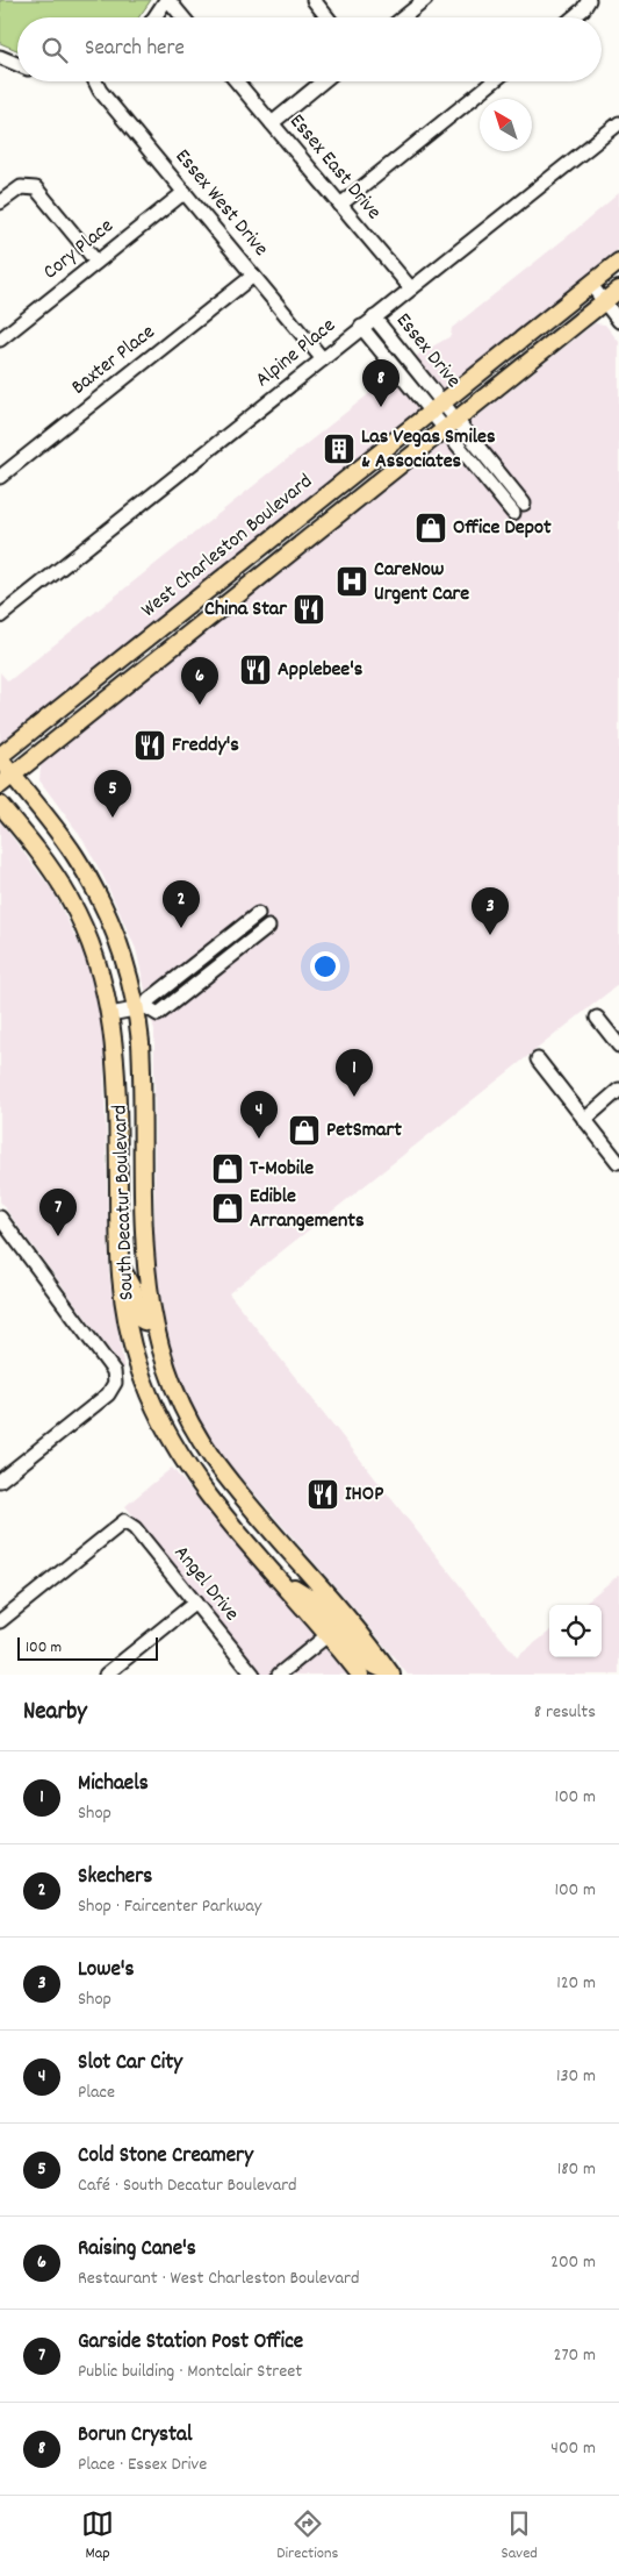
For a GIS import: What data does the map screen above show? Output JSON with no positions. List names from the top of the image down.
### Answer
{
  "streets": {
    "main road": ["West Charleston Boulevard", "South Decatur Boulevard"],
    "street": [
      "Essex East Drive",
      "Essex West Drive",
      "Cory Place",
      "Essex Drive",
      "Alpine Place",
      "Baxter Place",
      "Angel Drive"
    ]
  },
  "crossings": [
    ["Essex East Drive", "Alpine Place"],
    ["Essex West Drive", "Cory Place"],
    ["Essex West Drive", "Alpine Place"],
    ["Essex West Drive", "Baxter Place"],
    ["Essex Drive", "Alpine Place"],
    ["Essex Drive", "West Charleston Boulevard"],
    ["West Charleston Boulevard", "South Decatur Boulevard"]
  ],
  "places": {
    "building": ["Las Vegas Smiles & Associates"],
    "shop": [
      "Office Depot",
      "PetSmart",
      "T-Mobile",
      "Edible Arrangements"
    ],
    "hospital": ["CareNow Urgent Care"],
    "restaurant": [
      "China Star",
      "Applebee's",
      "Freddy's",
      "IHOP"
    ]
  },
  "scale_bar": "100 m",
  "north": "top left",
  "page": {
    "search": "Search here",
    "pins": [
      "8",
      "6",
      "5",
      "2",
      "3",
      "1",
      "4",
      "7"
    ],
    "scale": "100 m",
    "heading": ["Nearby", "8 results"],
    "list": [
      {
        "mark": "1",
        "name": "Michaels",
        "note": "Shop",
        "value": "100 m"
      },
      {
        "mark": "2",
        "name": "Skechers",
        "note": "Shop · Faircenter Parkway",
        "value": "100 m"
      },
      {
        "mark": "3",
        "name": "Lowe's",
        "note": "Shop",
        "value": "120 m"
      },
      {
        "mark": "4",
        "name": "Slot Car City",
        "note": "Place",
        "value": "130 m"
      },
      {
        "mark": "5",
        "name": "Cold Stone Creamery",
        "note": "Café · South Decatur Boulevard",
        "value": "180 m"
      },
      {
        "mark": "6",
        "name": "Raising Cane's",
        "note": "Restaurant · West Charleston Boulevard",
        "value": "200 m"
      },
      {
        "mark": "7",
        "name": "Garside Station Post Office",
        "note": "Public building · Montclair Street",
        "value": "270 m"
      },
      {
        "mark": "8",
        "name": "Borun Crystal",
        "note": "Place · Essex Drive",
        "value": "400 m"
      }
    ],
    "nav": ["Map", "Directions", "Saved"]
  }
}
